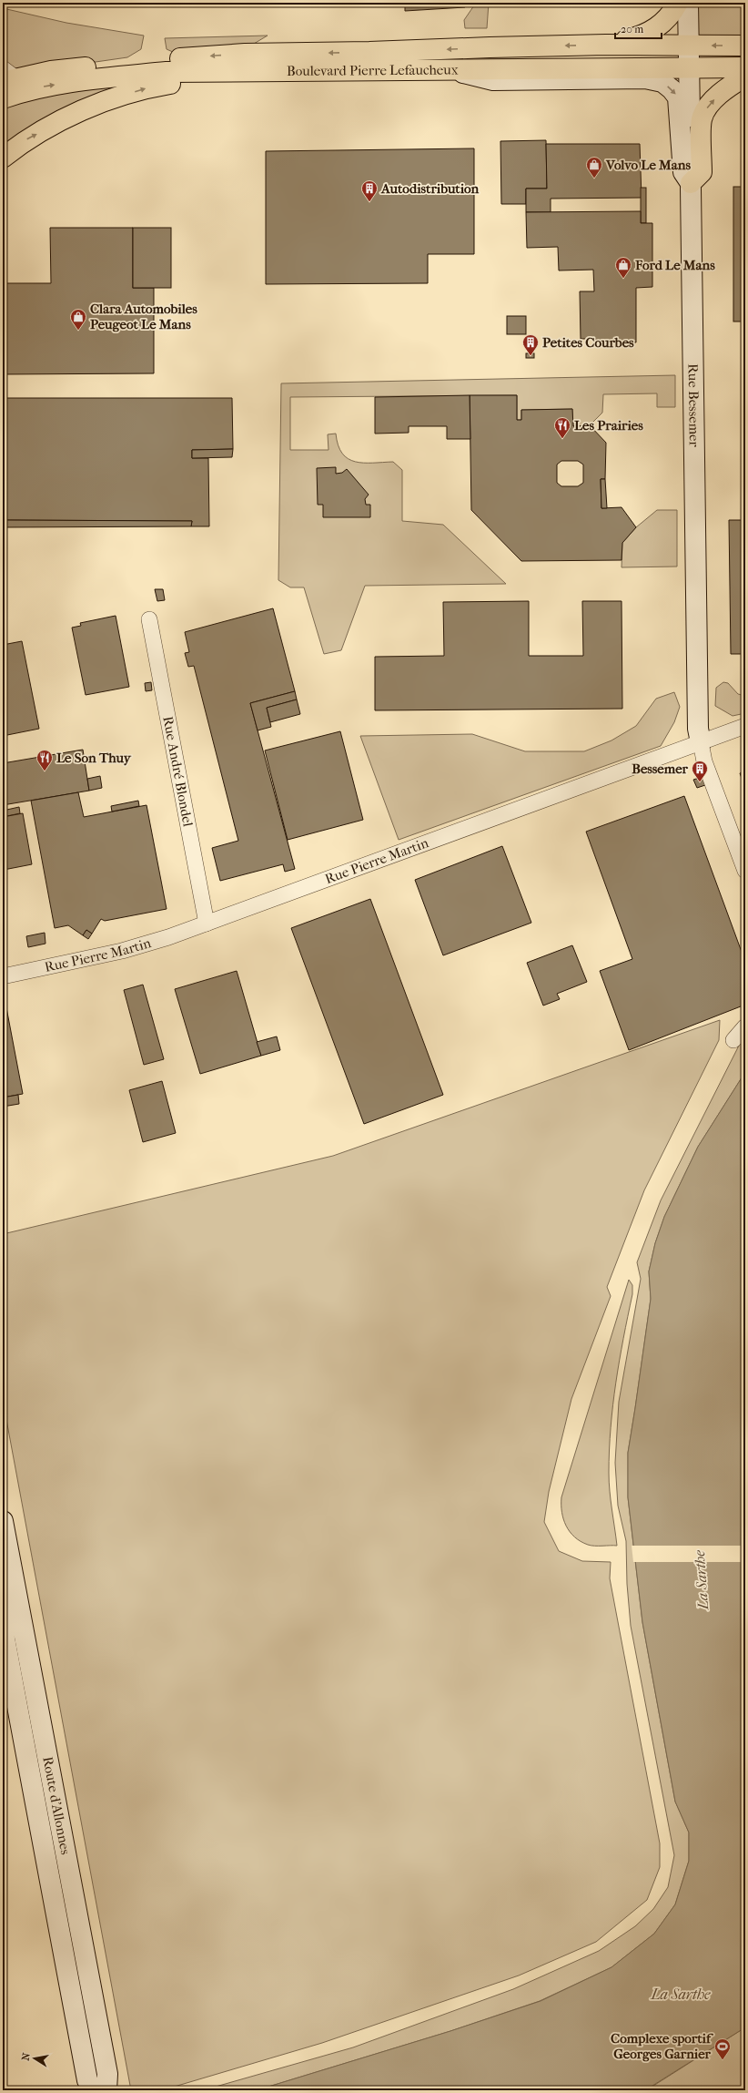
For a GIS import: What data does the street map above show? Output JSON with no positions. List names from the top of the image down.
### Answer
{
  "streets": {
    "main road": ["Boulevard Pierre Lefaucheux"],
    "street": [
      "Rue Bessemer",
      "Rue André Blondel",
      "Rue Pierre Martin",
      "Route d'Allonnes"
    ]
  },
  "crossings": [
    ["Boulevard Pierre Lefaucheux", "Rue Bessemer"],
    ["Rue Bessemer", "Rue Pierre Martin"],
    ["Rue André Blondel", "Rue Pierre Martin"]
  ],
  "water": ["La Sarthe"],
  "places": {
    "shop": ["Volvo Le Mans", "Ford Le Mans", "Clara Automobiles Peugeot Le Mans"],
    "building": ["Autodistribution", "Petites Courbes", "Bessemer"],
    "restaurant": ["Les Prairies", "Le Son Thuy"],
    "sports": ["Complexe sportif Georges Garnier"]
  },
  "scale_bar": "20 m",
  "north": "left"
}
